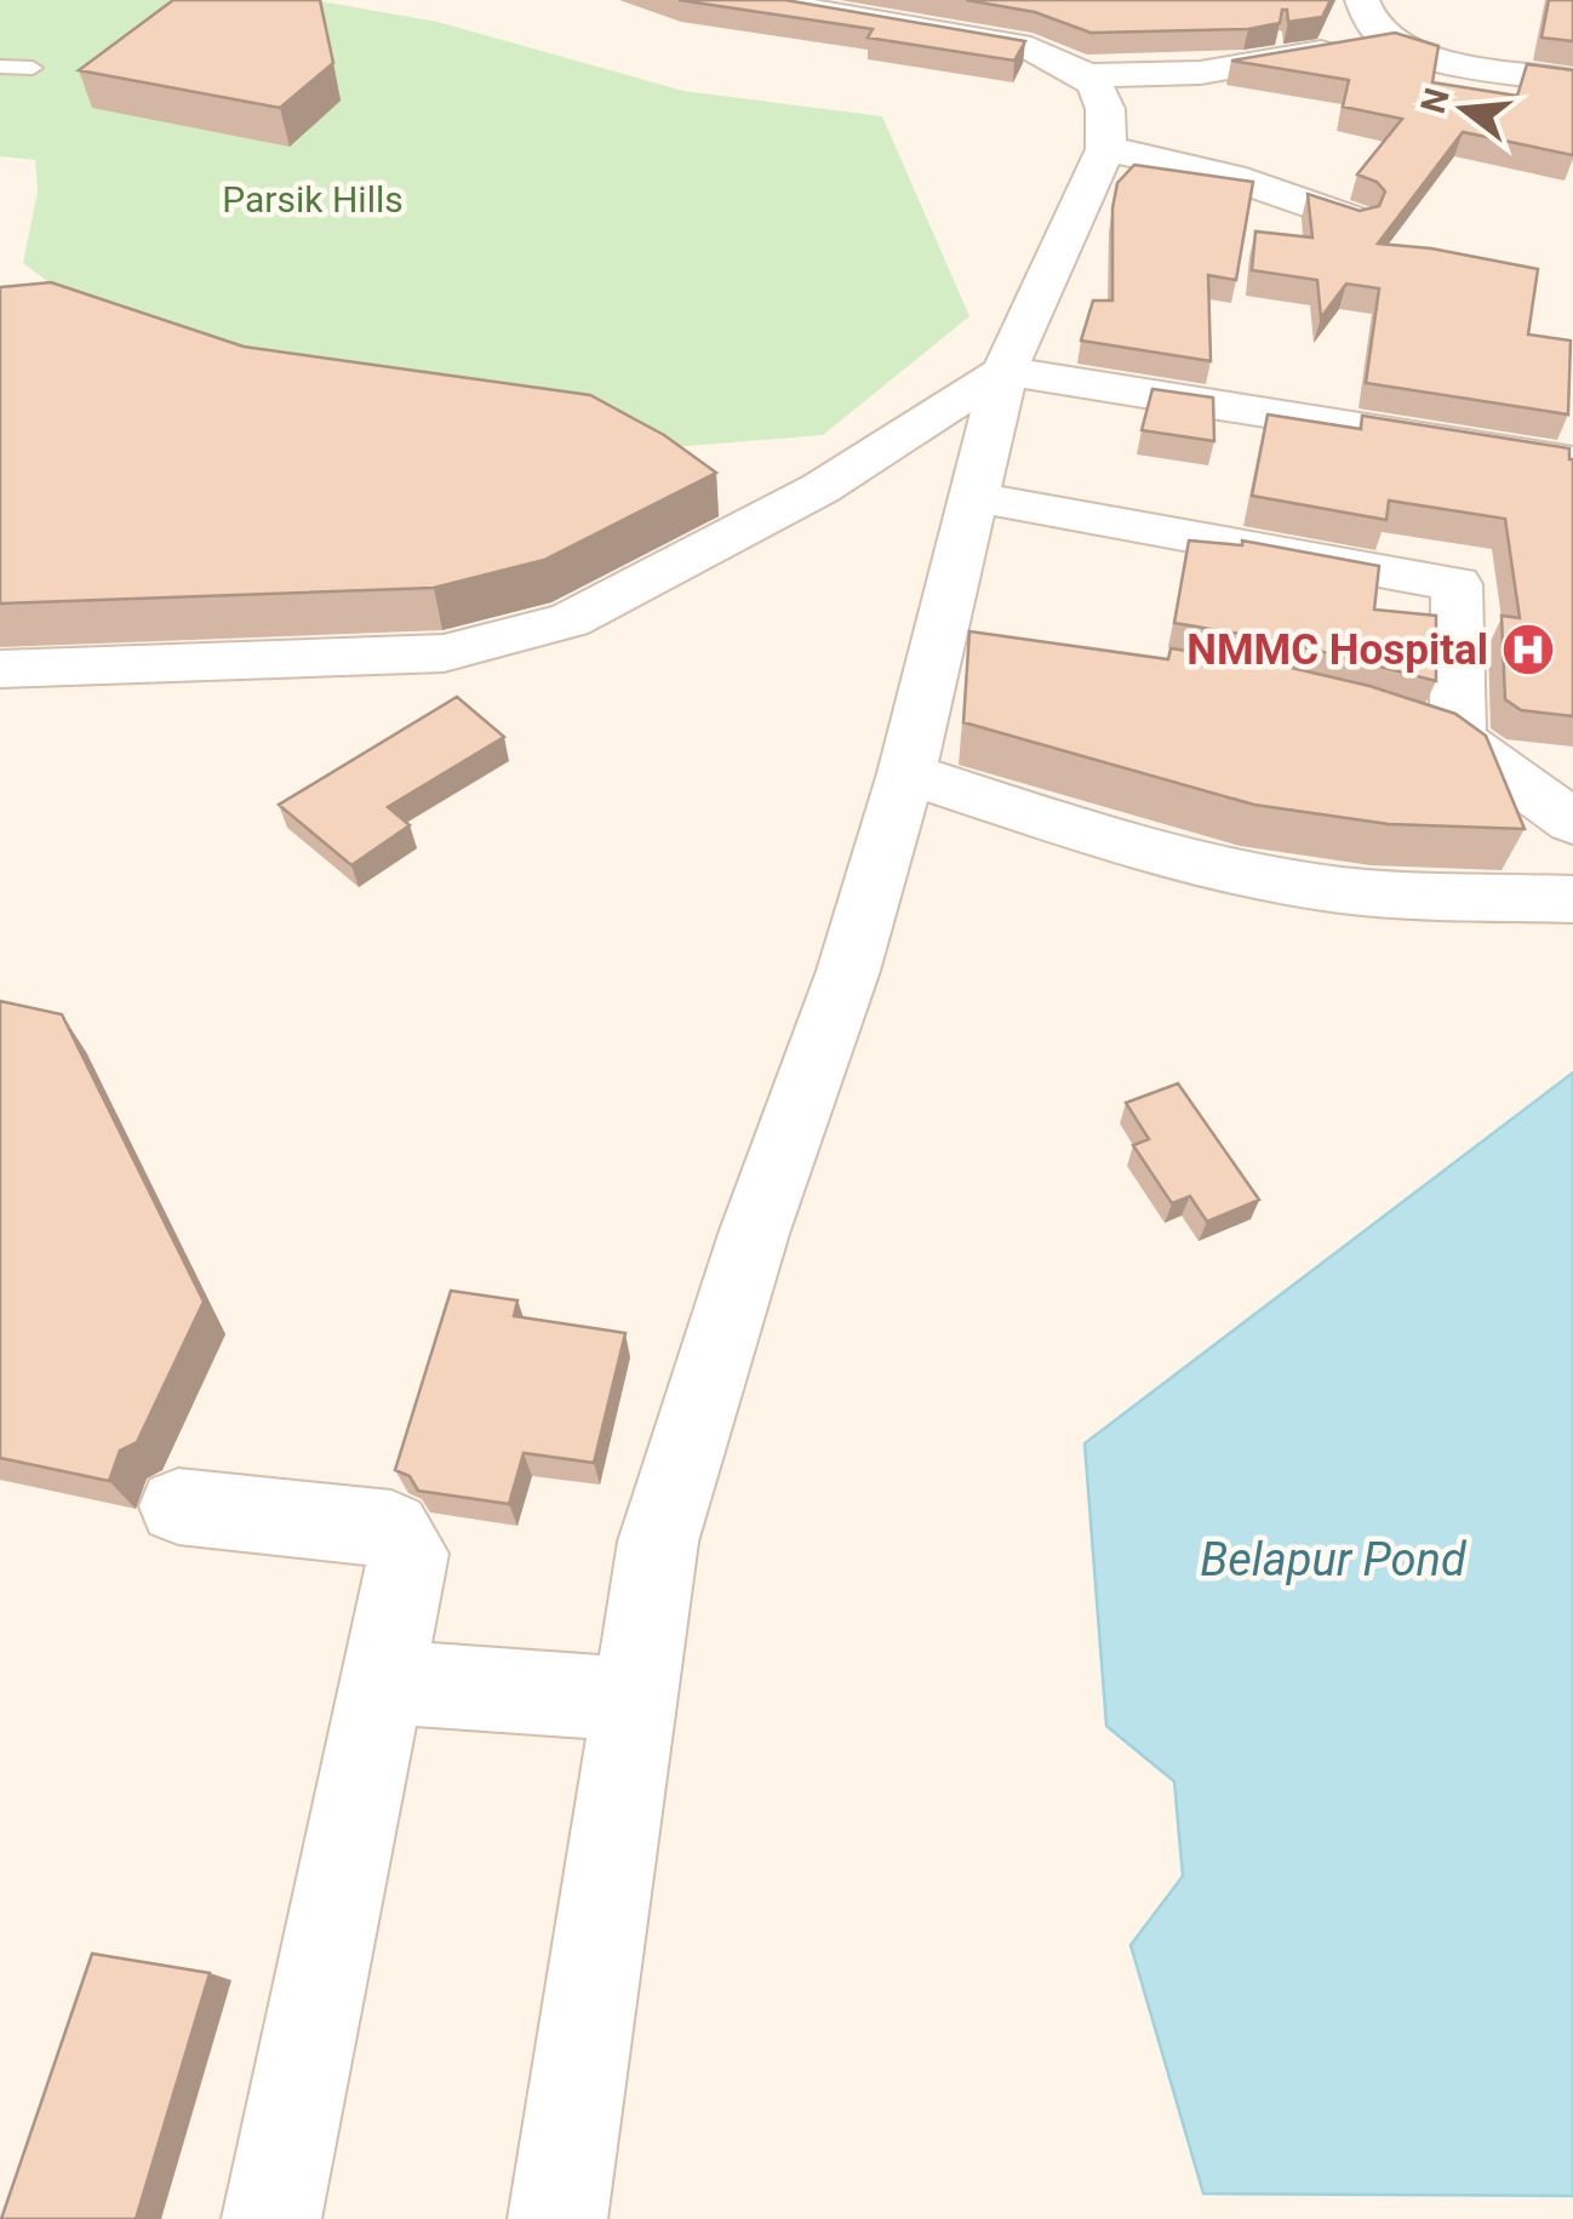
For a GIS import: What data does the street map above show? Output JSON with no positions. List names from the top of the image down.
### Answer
{
  "water": ["Belapur Pond"],
  "parks": ["Parsik Hills"],
  "places": {
    "hospital": ["NMMC Hospital"]
  },
  "north": "left"
}
